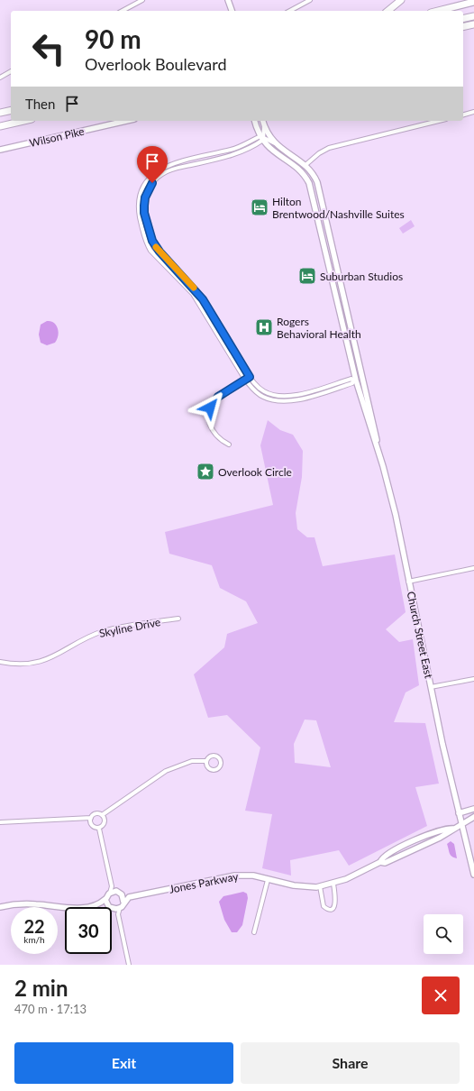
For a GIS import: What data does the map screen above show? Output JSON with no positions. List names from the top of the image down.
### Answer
{
  "streets": {
    "main road": ["Wilson Pike", "Church Street East", "Jones Parkway"],
    "street": ["Skyline Drive"]
  },
  "crossings": [
    ["Church Street East", "Jones Parkway"]
  ],
  "places": {
    "hotel": ["Hilton Brentwood/Nashville Suites", "Suburban Studios"],
    "hospital": ["Rogers Behavioral Health"],
    "place": ["Overlook Circle"]
  },
  "page": {
    "turn": ["90 m", "Overlook Boulevard"],
    "then": "Then",
    "speed": "22 km/h",
    "limit": "30",
    "heading": ["2 min", "470 m · 17:13"],
    "buttons": ["Exit", "Share"]
  }
}
